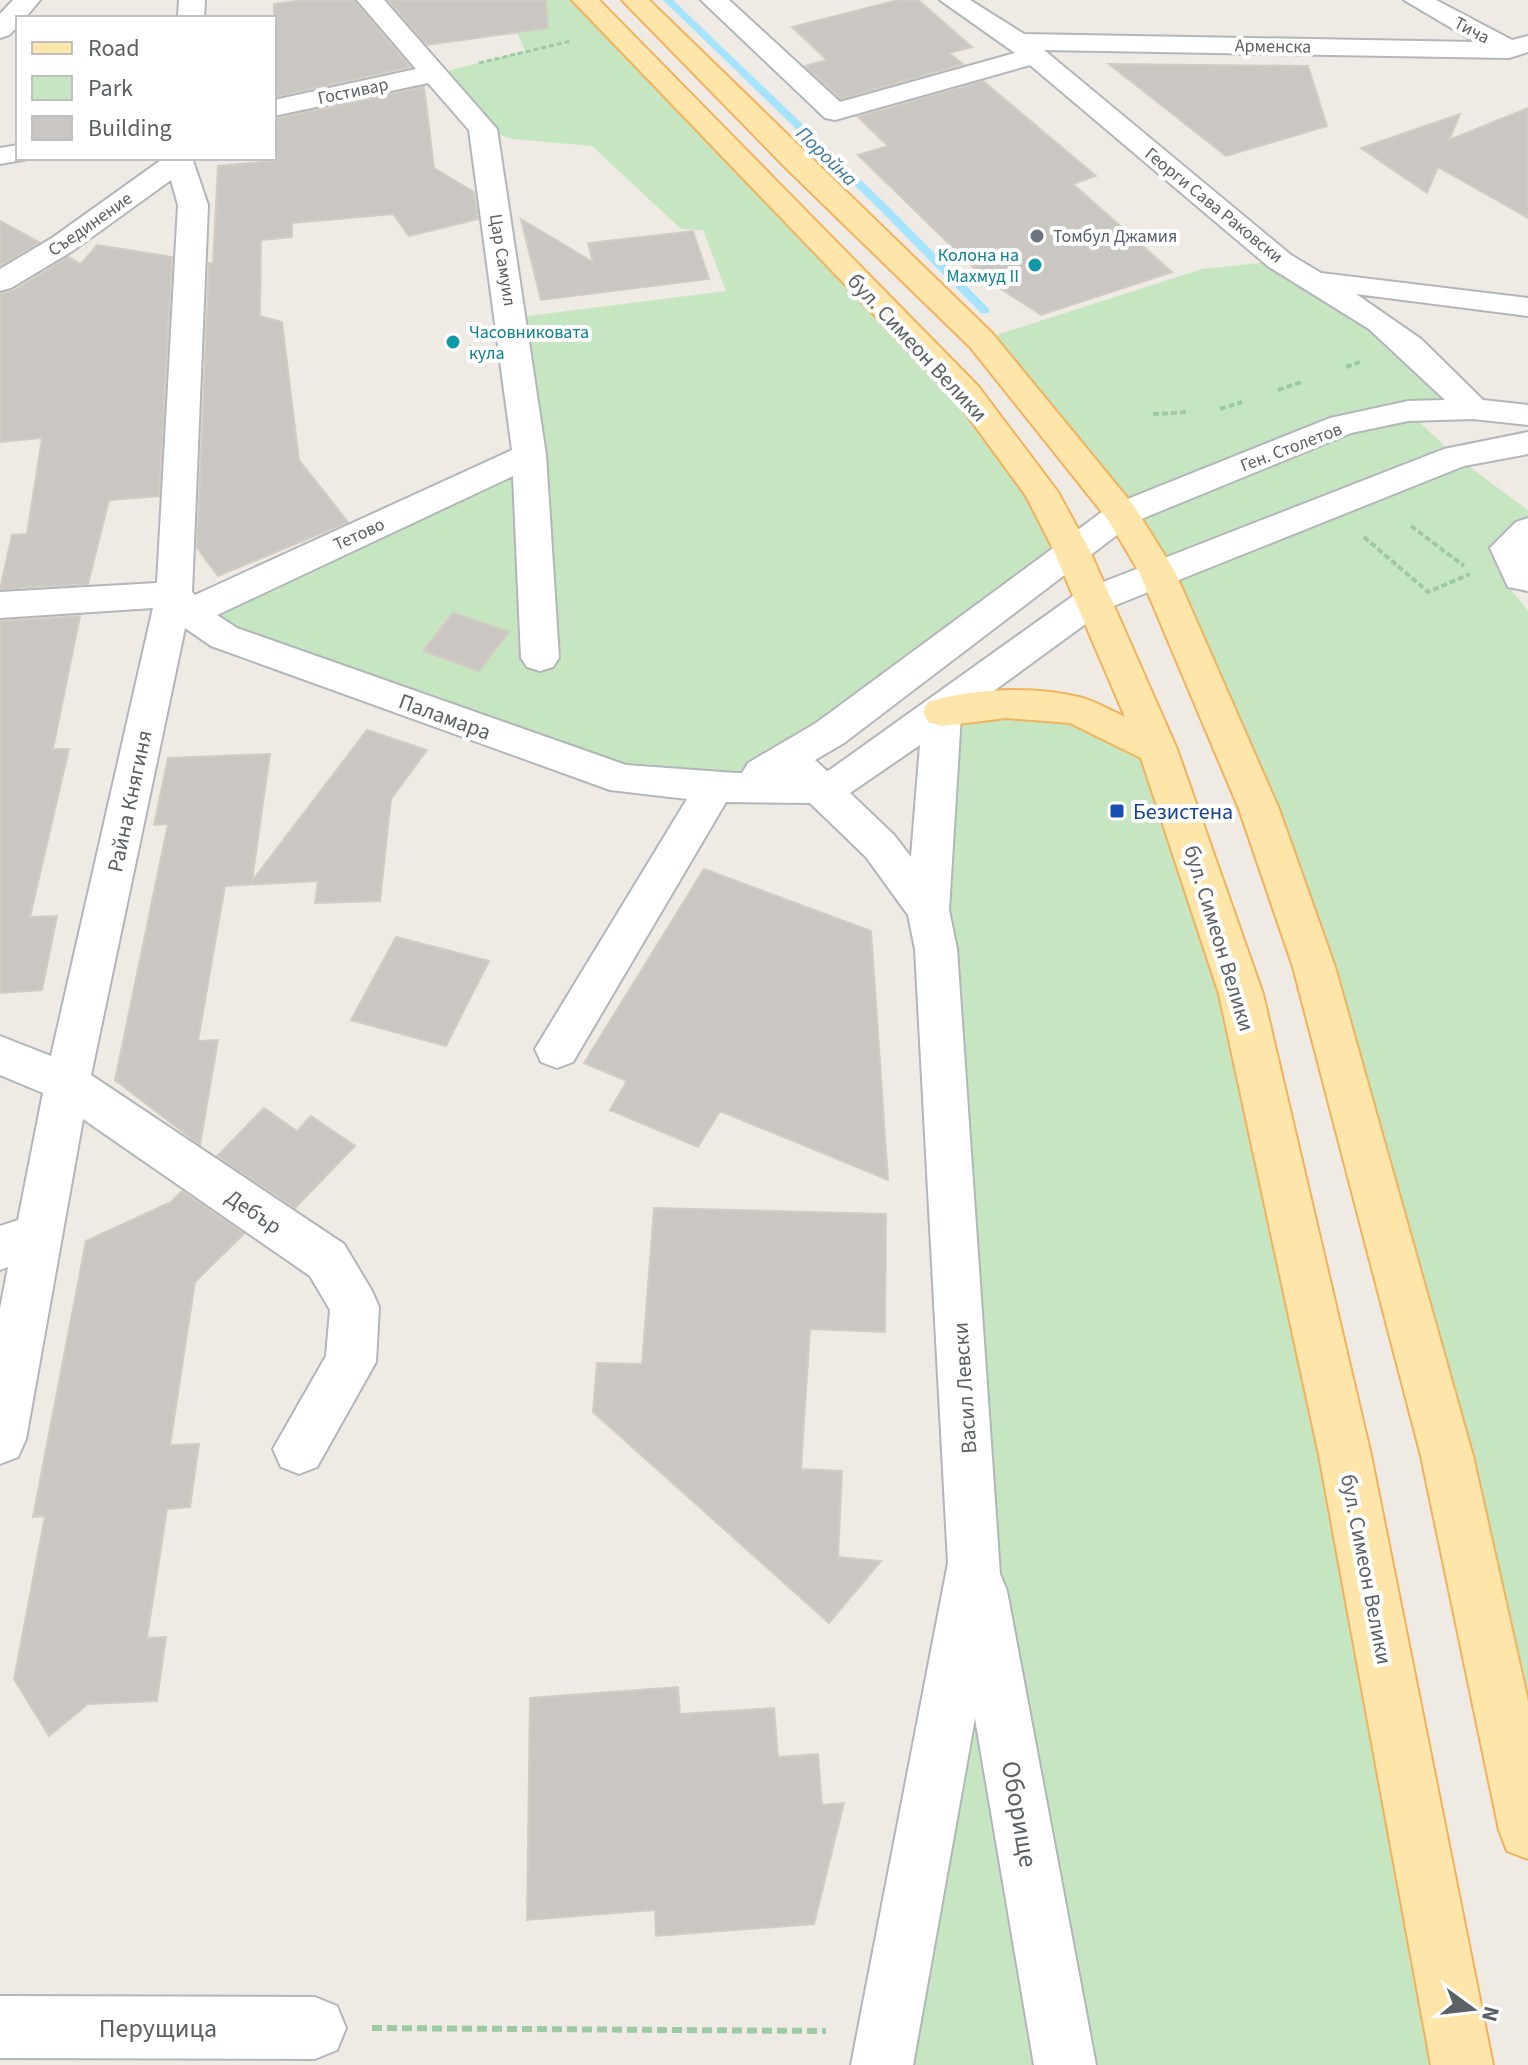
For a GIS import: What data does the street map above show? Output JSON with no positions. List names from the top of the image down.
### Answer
{
  "streets": {
    "main road": ["бул. Симеон Велики"],
    "street": [
      "Тича",
      "Арменска",
      "Гостивар",
      "Георги Сава Раковски",
      "Съединение",
      "Цар Самуил",
      "Ген. Столетов",
      "Тетово",
      "Паламара",
      "Райна Княгиня",
      "Дебър",
      "Васил Левски",
      "Оборище",
      "Перущица"
    ]
  },
  "crossings": [
    ["Тича", "Арменска"],
    ["Арменска", "Георги Сава Раковски"],
    ["Гостивар", "Цар Самуил"],
    ["Георги Сава Раковски", "Ген. Столетов"],
    ["Съединение", "Райна Княгиня"],
    ["Цар Самуил", "Тетово"],
    ["бул. Симеон Велики", "Ген. Столетов"],
    ["Ген. Столетов", "Паламара"],
    ["Ген. Столетов", "Васил Левски"],
    ["Тетово", "Паламара"],
    ["Тетово", "Райна Княгиня"],
    ["Паламара", "Райна Княгиня"],
    ["Паламара", "Васил Левски"],
    ["Райна Княгиня", "Дебър"],
    ["Васил Левски", "Оборище"]
  ],
  "water": ["Поройна"],
  "places": {
    "other": ["Томбул Джамия", "Колона на Махмуд II", "Часовниковата кула"],
    "transit": ["Безистена"]
  },
  "legend": ["Road", "Park", "Building"],
  "north": "right"
}
